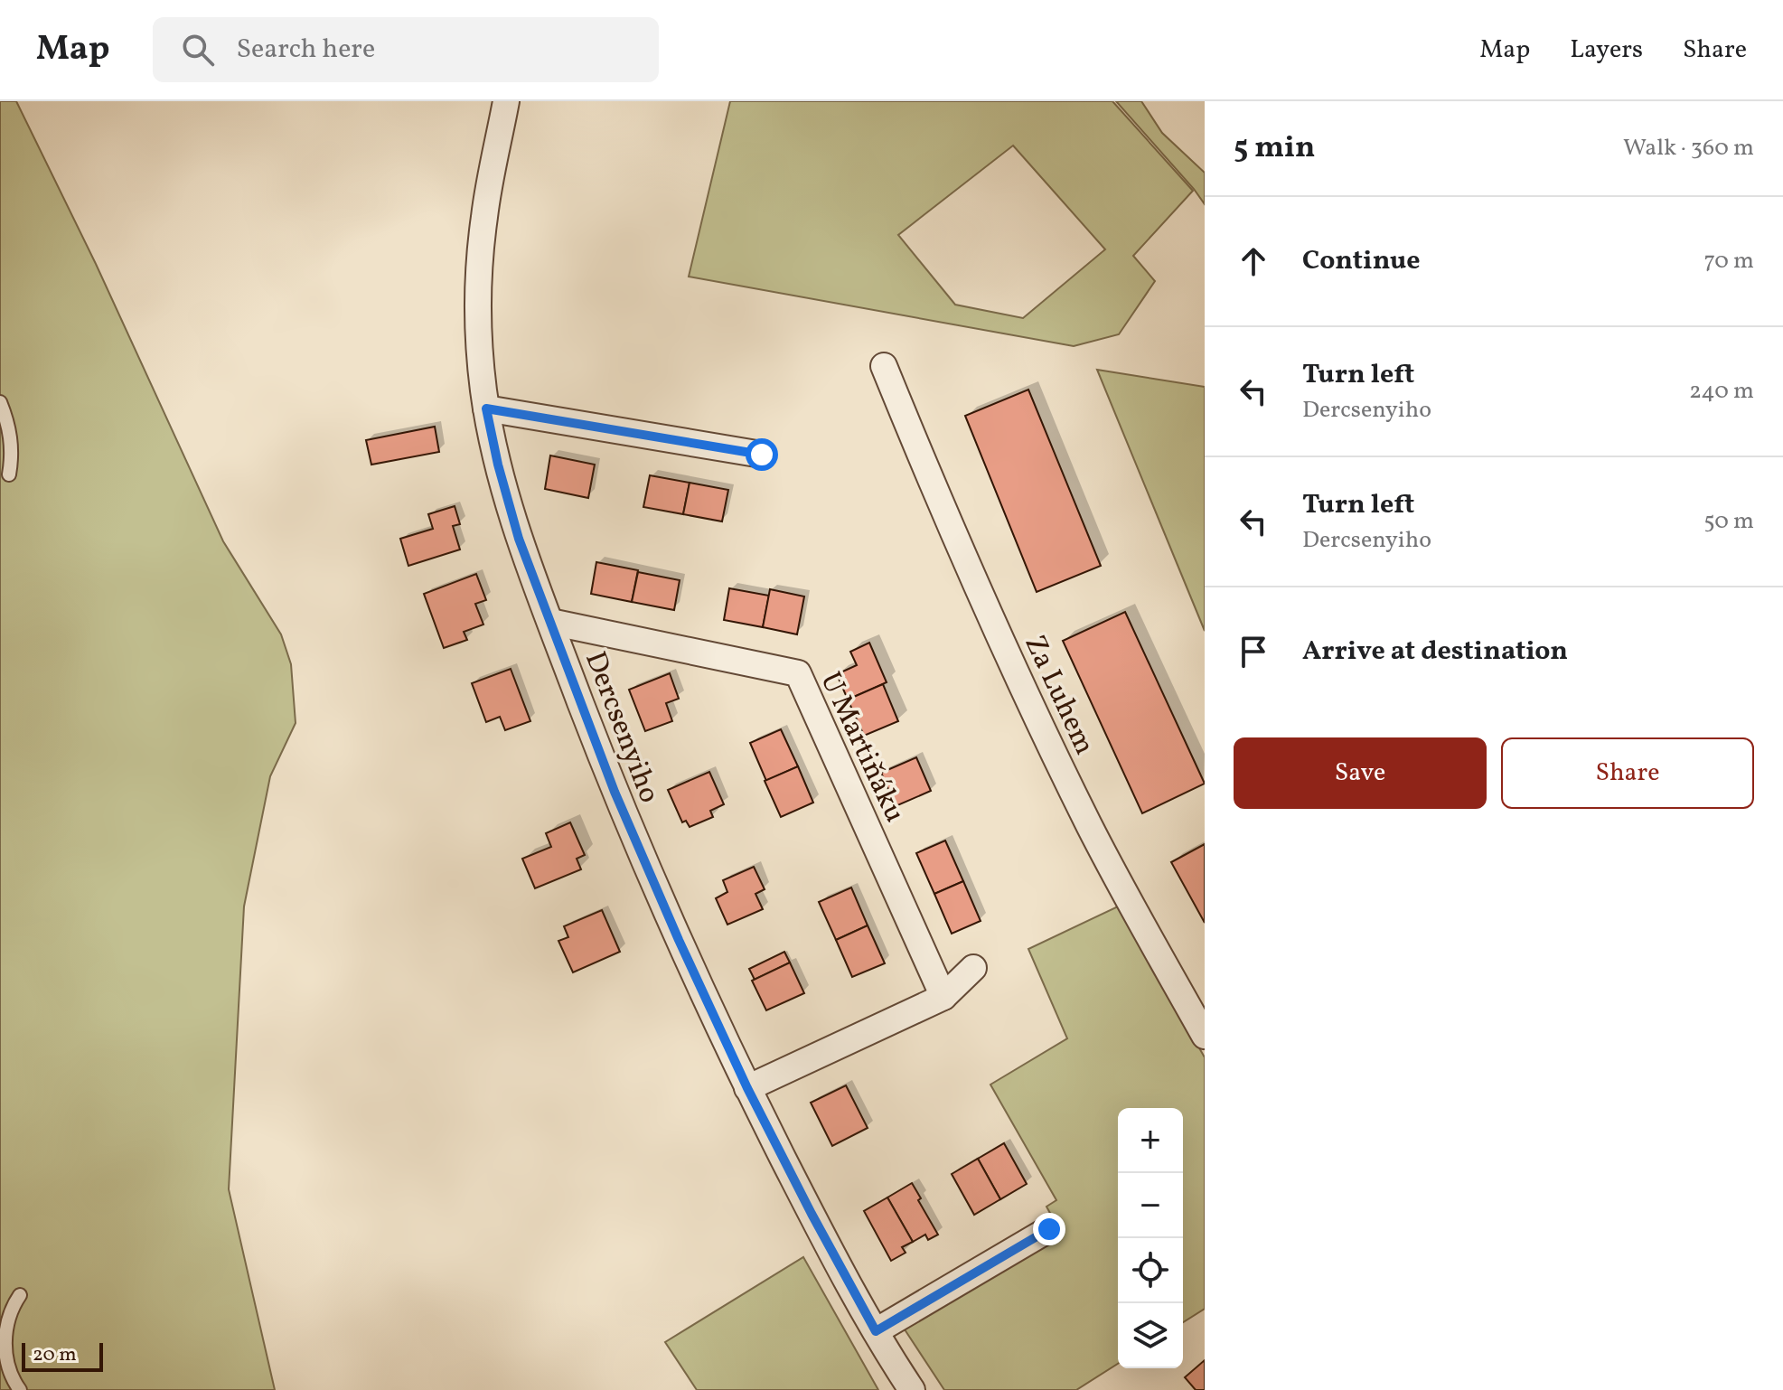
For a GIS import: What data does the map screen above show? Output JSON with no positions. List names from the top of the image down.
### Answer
{
  "streets": {
    "street": ["Za Luhem", "Dercsenyiho", "U Martiňáku"]
  },
  "crossings": [
    ["Dercsenyiho", "U Martiňáku"]
  ],
  "scale_bar": "20 m",
  "page": {
    "header": "Map",
    "search": "Search here",
    "nav": ["Map", "Layers", "Share"],
    "heading": ["5 min", "Walk · 360 m"],
    "list": [
      ["Continue", "70 m"],
      ["Turn left", "Dercsenyiho", "240 m"],
      ["Turn left", "Dercsenyiho", "50 m"],
      "Arrive at destination"
    ],
    "buttons": ["Save", "Share"],
    "map_buttons": ["+", "−"],
    "scale": "20 m"
  }
}
